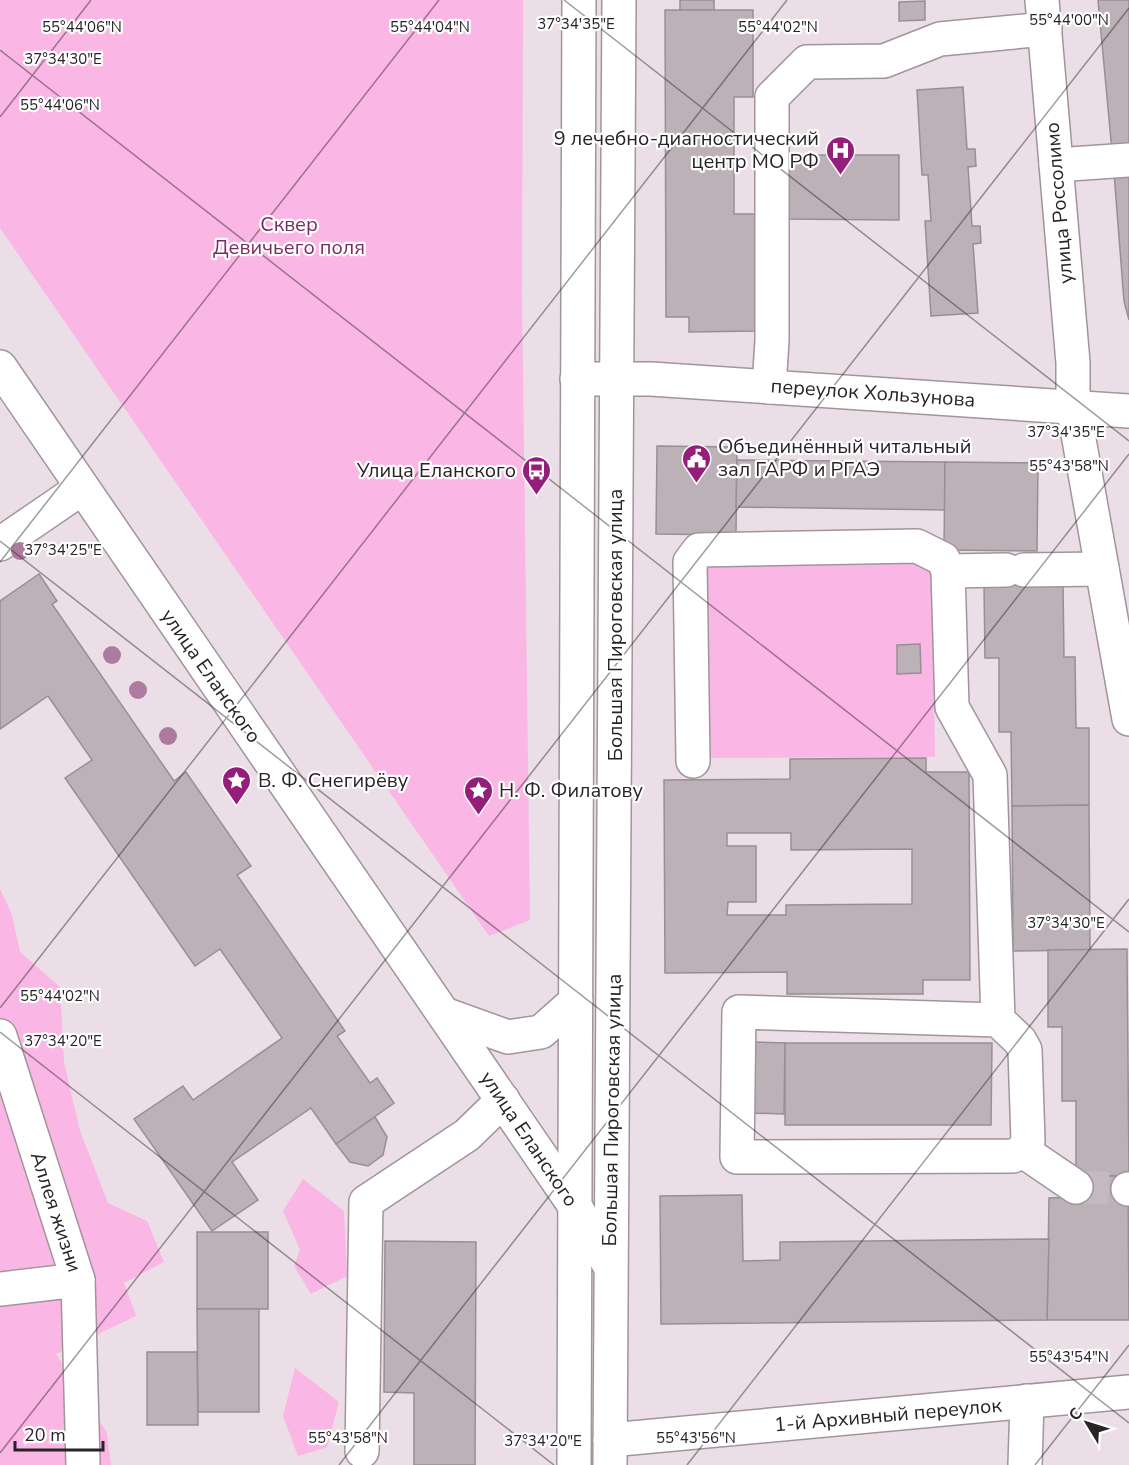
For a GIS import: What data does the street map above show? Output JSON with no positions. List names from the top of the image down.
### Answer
{
  "streets": {
    "street": [
      "улица Россолимо",
      "переулок Хользунова",
      "Большая Пироговская улица",
      "улица Еланского",
      "Аллея жизни",
      "1-й Архивный переулок"
    ]
  },
  "crossings": [
    ["улица Россолимо", "переулок Хользунова"],
    ["переулок Хользунова", "Большая Пироговская улица"],
    ["Большая Пироговская улица", "улица Еланского"],
    ["Большая Пироговская улица", "1-й Архивный переулок"]
  ],
  "parks": ["Сквер Девичьего поля"],
  "places": {
    "hospital": ["9 лечебно-диагностический центр МО РФ"],
    "public building": ["Объединённый читальный зал ГАРФ и РГАЭ"],
    "bus stop": ["Улица Еланского"],
    "place": ["В. Ф. Снегирёву", "Н. Ф. Филатову"]
  },
  "scale_bar": "20 m",
  "north": "top left",
  "coordinates": [
    "55°44'00\"N",
    "37°34'35\"E",
    "55°44'06\"N",
    "55°44'04\"N",
    "55°44'02\"N",
    "37°34'30\"E",
    "55°43'58\"N",
    "37°34'25\"E",
    "37°34'20\"E",
    "55°43'54\"N",
    "55°43'56\"N"
  ]
}
